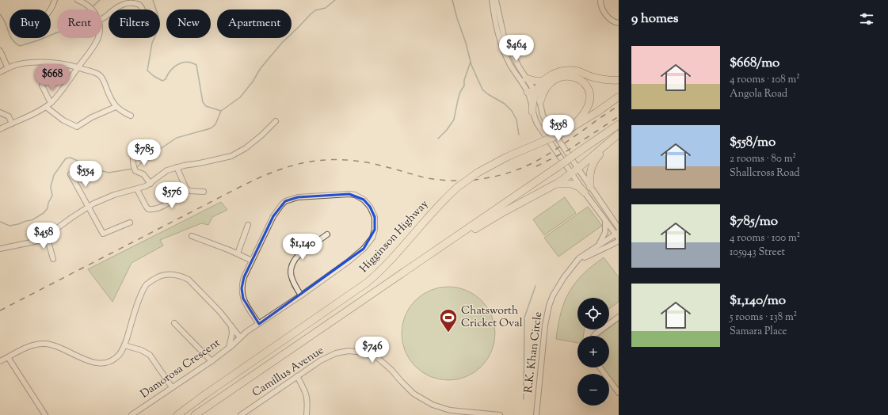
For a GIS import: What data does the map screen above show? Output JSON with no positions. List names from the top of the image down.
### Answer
{
  "streets": {
    "highway": ["Higginson Highway"],
    "street": ["R.K. Khan Circle", "Damorosa Crescent", "Camillus Avenue"]
  },
  "places": {
    "sports": ["Chatsworth Cricket Oval"]
  },
  "page": {
    "heading": "9 homes",
    "chip": [
      "Buy",
      "Rent",
      "Filters",
      "New",
      "Apartment"
    ],
    "price": [
      "$464",
      "$668",
      "$558",
      "$785",
      "$554",
      "$576",
      "$458",
      "$1,140",
      "$746"
    ],
    "list": [
      {
        "name": "$668/mo",
        "note": "4 rooms · 108 m² · Angola Road"
      },
      {
        "name": "$558/mo",
        "note": "2 rooms · 80 m² · Shallcross Road"
      },
      {
        "name": "$785/mo",
        "note": "4 rooms · 100 m² · 105943 Street"
      },
      {
        "name": "$1,140/mo",
        "note": "5 rooms · 138 m² · Samara Place"
      }
    ],
    "map_buttons": ["+", "−"]
  }
}
